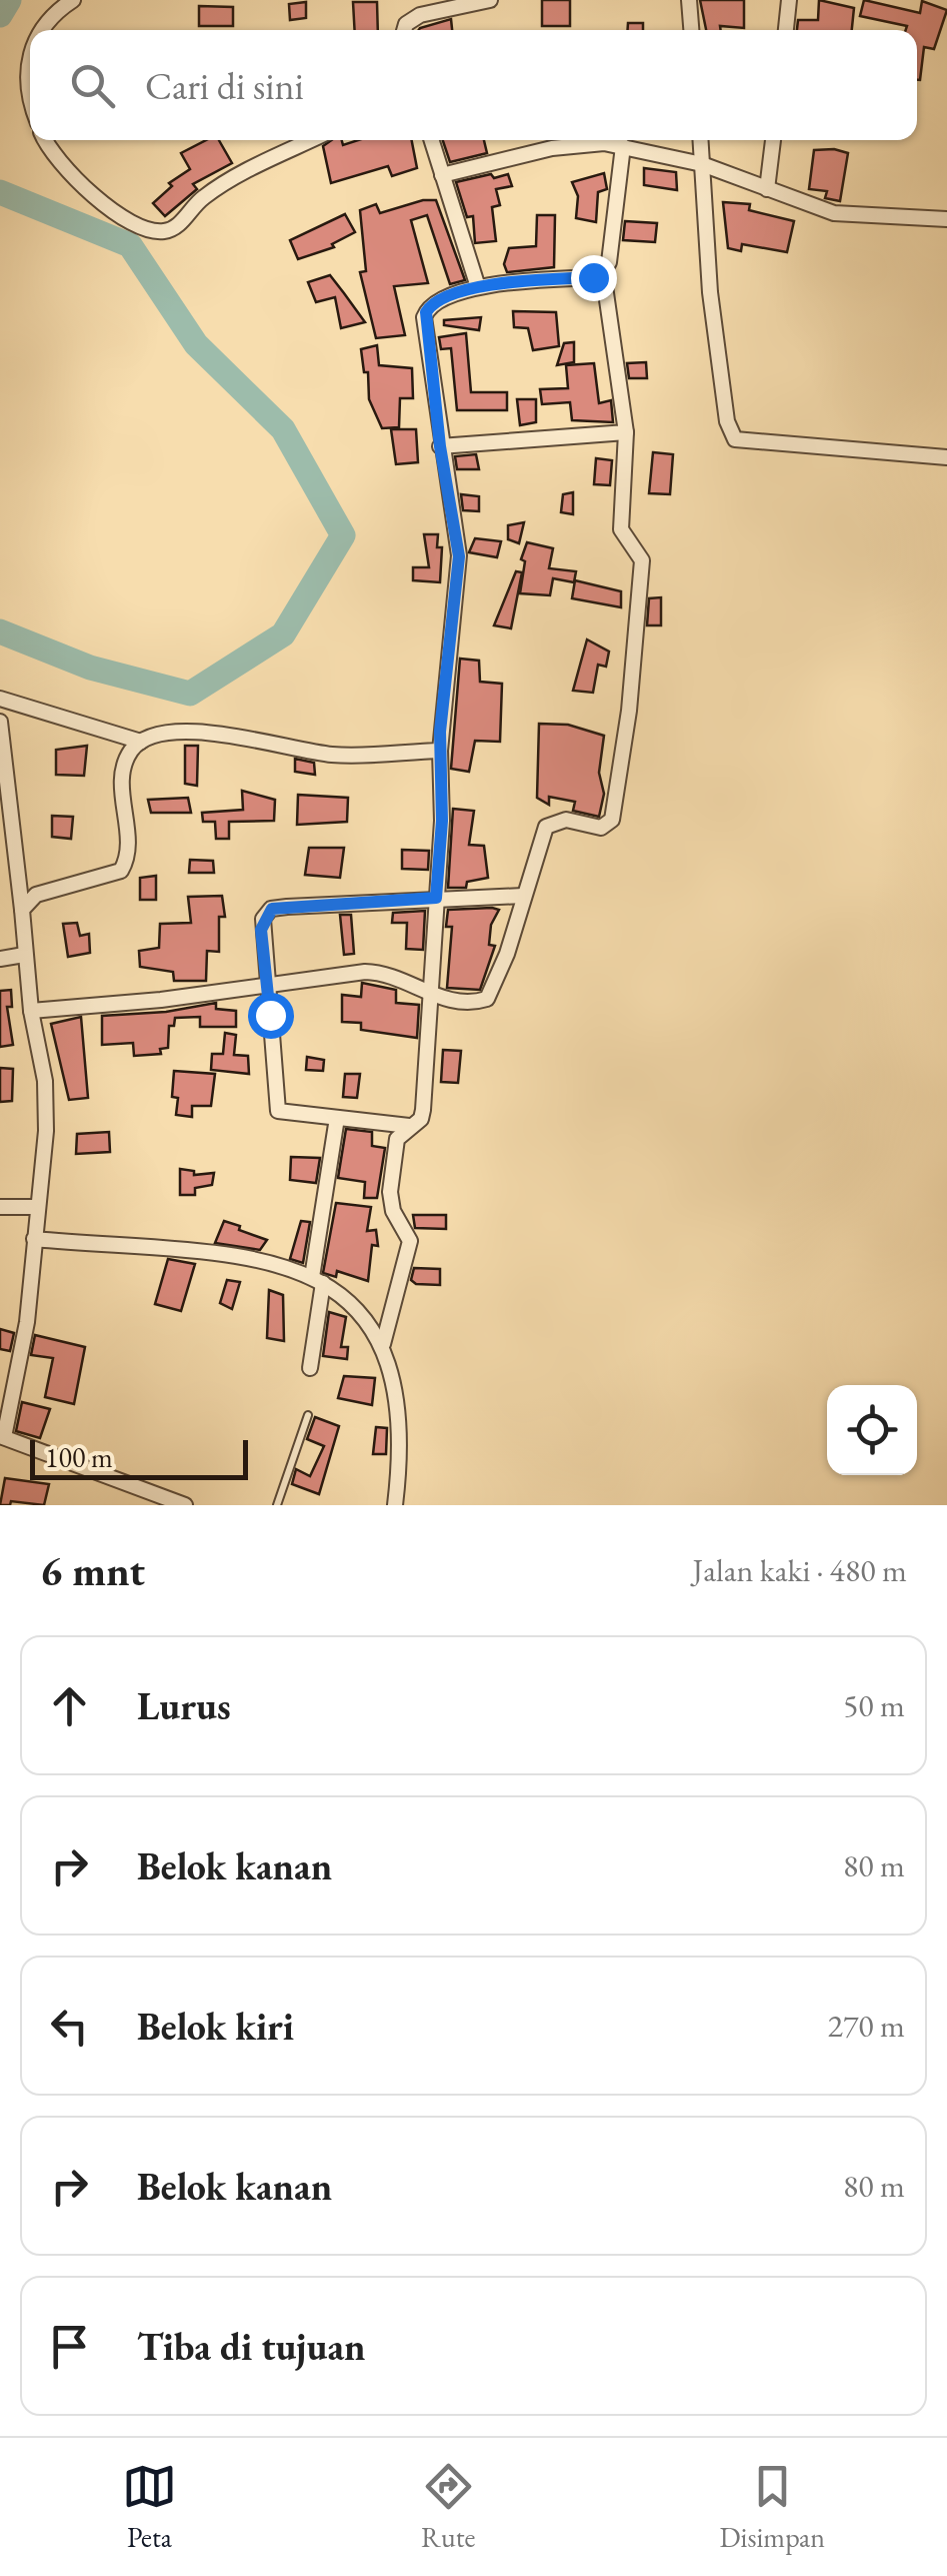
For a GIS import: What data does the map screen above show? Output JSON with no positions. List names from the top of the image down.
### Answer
{
  "scale_bar": "100 m",
  "page": {
    "search": "Cari di sini",
    "scale": "100 m",
    "heading": ["6 mnt", "Jalan kaki · 480 m"],
    "list": [
      ["Lurus", "50 m"],
      ["Belok kanan", "80 m"],
      ["Belok kiri", "270 m"],
      ["Belok kanan", "80 m"],
      "Tiba di tujuan"
    ],
    "nav": ["Peta", "Rute", "Disimpan"]
  }
}
